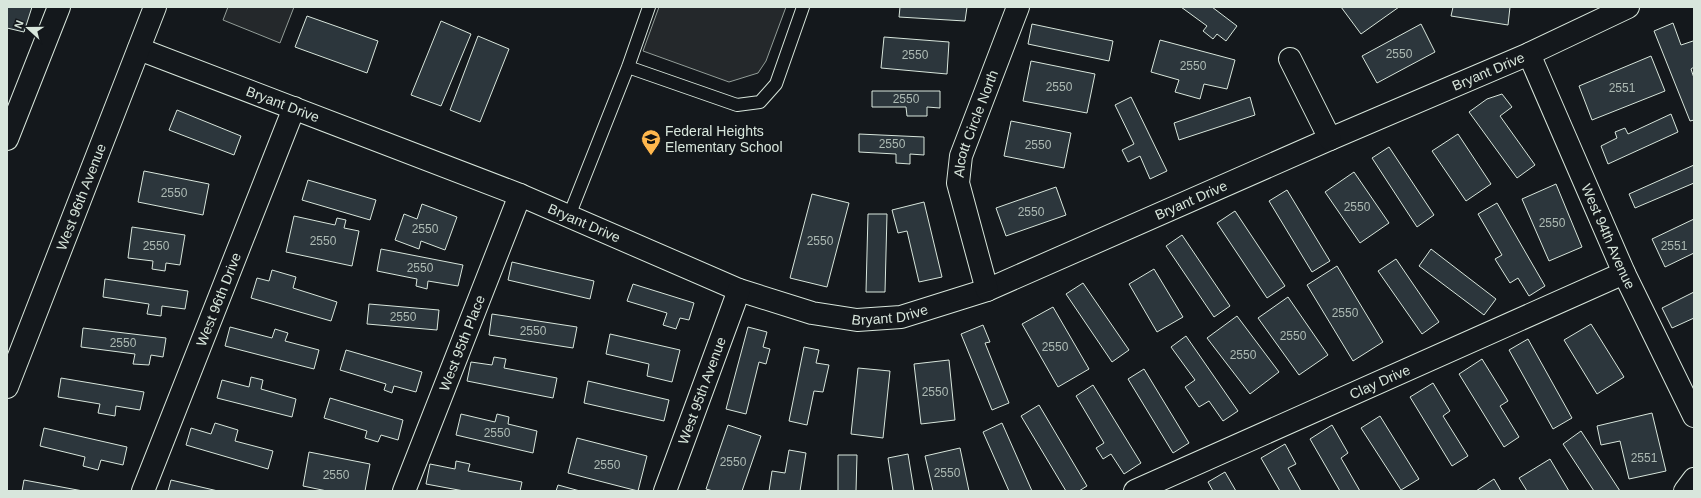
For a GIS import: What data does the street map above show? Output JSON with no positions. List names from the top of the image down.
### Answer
{
  "streets": {
    "street": [
      "Bryant Drive",
      "Alcott Circle North",
      "West 96th Avenue",
      "West 94th Avenue",
      "West 96th Drive",
      "West 95th Place",
      "Clay Drive",
      "West 95th Avenue"
    ]
  },
  "crossings": [
    ["Bryant Drive", "Alcott Circle North"],
    ["Bryant Drive", "West 96th Avenue"],
    ["Bryant Drive", "West 94th Avenue"],
    ["Bryant Drive", "West 96th Drive"],
    ["Bryant Drive", "West 95th Place"],
    ["Bryant Drive", "West 95th Avenue"],
    ["West 94th Avenue", "Clay Drive"]
  ],
  "places": {
    "school or university": ["Federal Heights Elementary School"]
  },
  "house_numbers": [
    "2550",
    "2550",
    "2550",
    "2550",
    "2551",
    "2550",
    "2550",
    "2550",
    "2550",
    "2550",
    "2550",
    "2550",
    "2550",
    "2550",
    "2550",
    "2550",
    "2551",
    "2550",
    "2550",
    "2550",
    "2550",
    "2550",
    "2550",
    "2550",
    "2550",
    "2550",
    "2550",
    "2551",
    "2550",
    "2550",
    "2550",
    "2550"
  ],
  "north": "left"
}
